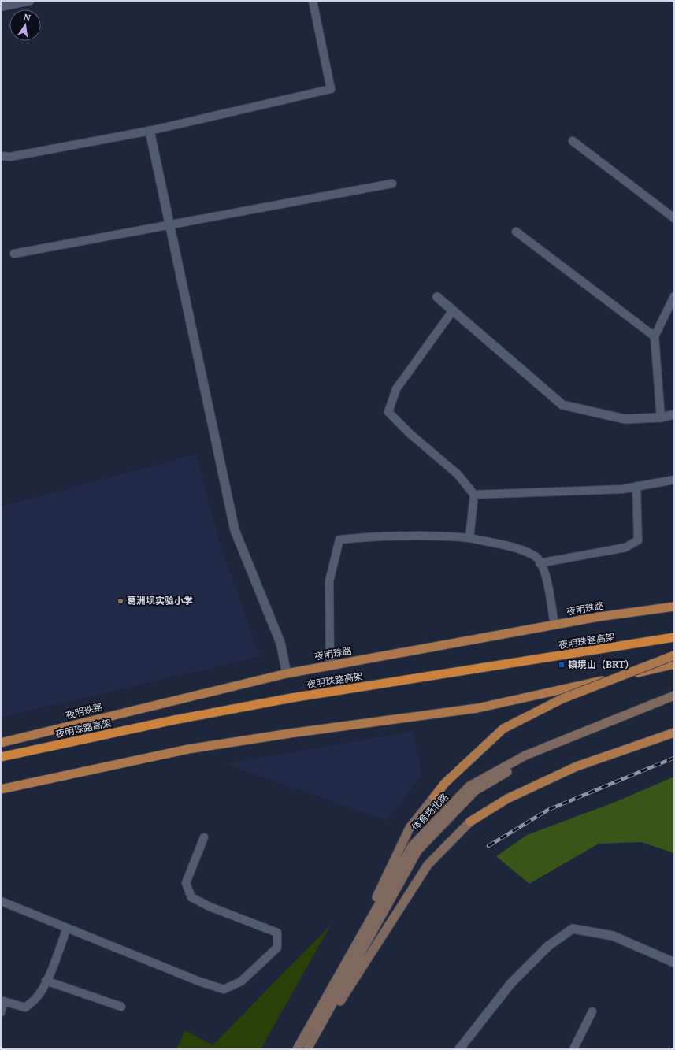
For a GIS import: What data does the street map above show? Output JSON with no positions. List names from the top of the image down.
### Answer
{
  "streets": {
    "highway": ["夜明珠路高架"],
    "main road": ["夜明珠路", "体育场北路"]
  },
  "places": {
    "other": ["葛洲坝实验小学"],
    "transit": ["镇境山（BRT）"]
  },
  "north": "top"
}
